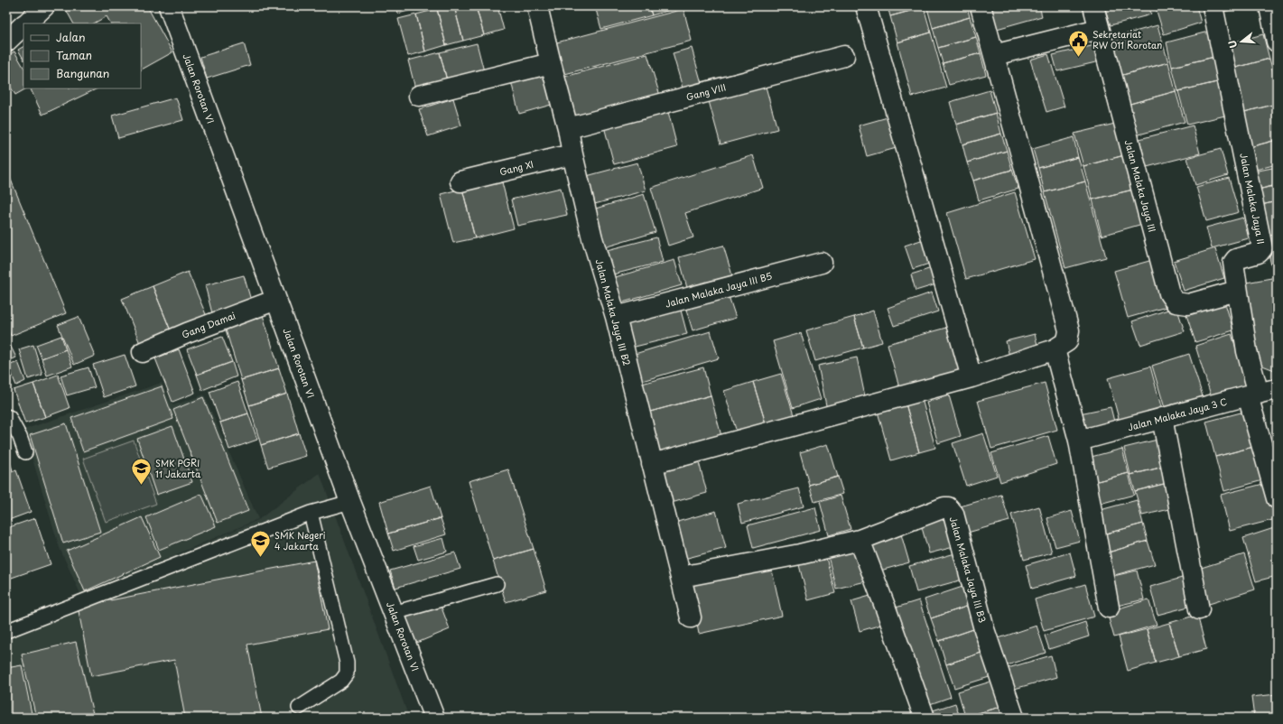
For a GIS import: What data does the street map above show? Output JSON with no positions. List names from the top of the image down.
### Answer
{
  "streets": {
    "street": [
      "Jalan Rorotan VI",
      "Gang VIII",
      "Gang XI",
      "Jalan Malaka Jaya III",
      "Jalan Malaka Jaya II",
      "Jalan Malaka Jaya III B5",
      "Jalan Malaka Jaya III B2",
      "Gang Damai",
      "Jalan Malaka Jaya 3 C",
      "Jalan Malaka Jaya III B3"
    ]
  },
  "crossings": [
    ["Jalan Rorotan VI", "Gang Damai"],
    ["Gang VIII", "Jalan Malaka Jaya III B2"],
    ["Gang XI", "Jalan Malaka Jaya III B2"],
    ["Jalan Malaka Jaya III", "Jalan Malaka Jaya II"],
    ["Jalan Malaka Jaya II", "Jalan Malaka Jaya 3 C"],
    ["Jalan Malaka Jaya III B5", "Jalan Malaka Jaya III B2"]
  ],
  "places": {
    "public building": ["Sekretariat RW 011 Rorotan"],
    "school or university": ["SMK PGRI 11 Jakarta", "SMK Negeri 4 Jakarta"]
  },
  "legend": ["Jalan", "Taman", "Bangunan"],
  "north": "left"
}
